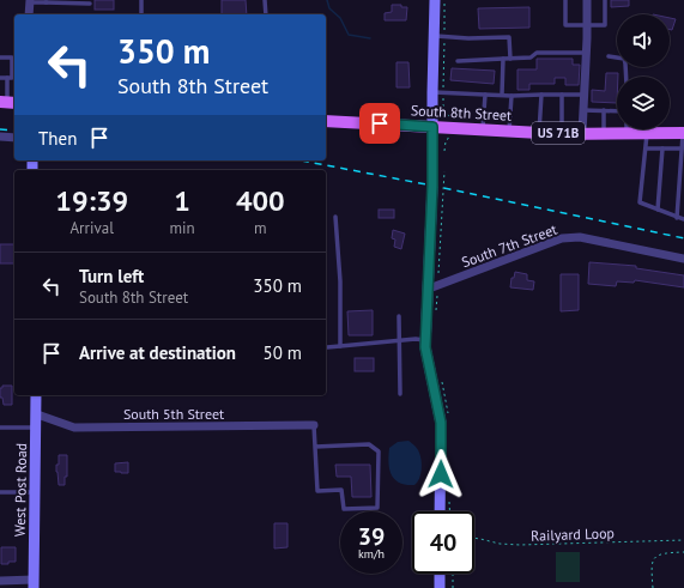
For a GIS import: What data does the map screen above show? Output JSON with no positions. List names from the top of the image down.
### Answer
{
  "streets": {
    "main road": ["South 8th Street", "US 71B"],
    "street": ["South 7th Street", "South 5th Street", "West Post Road"],
    "path": ["Railyard Loop"]
  },
  "crossings": [
    ["South 5th Street", "West Post Road"]
  ],
  "page": {
    "turn": ["350 m", "South 8th Street"],
    "then": "Then",
    "eta": [
      "19:39",
      "Arrival",
      "1",
      "min",
      "400",
      "m"
    ],
    "list": [
      {
        "name": "Turn left",
        "note": "South 8th Street",
        "value": "350 m"
      },
      {
        "name": "Arrive at destination",
        "value": "50 m"
      }
    ],
    "speed": "39 km/h",
    "limit": "40"
  }
}
